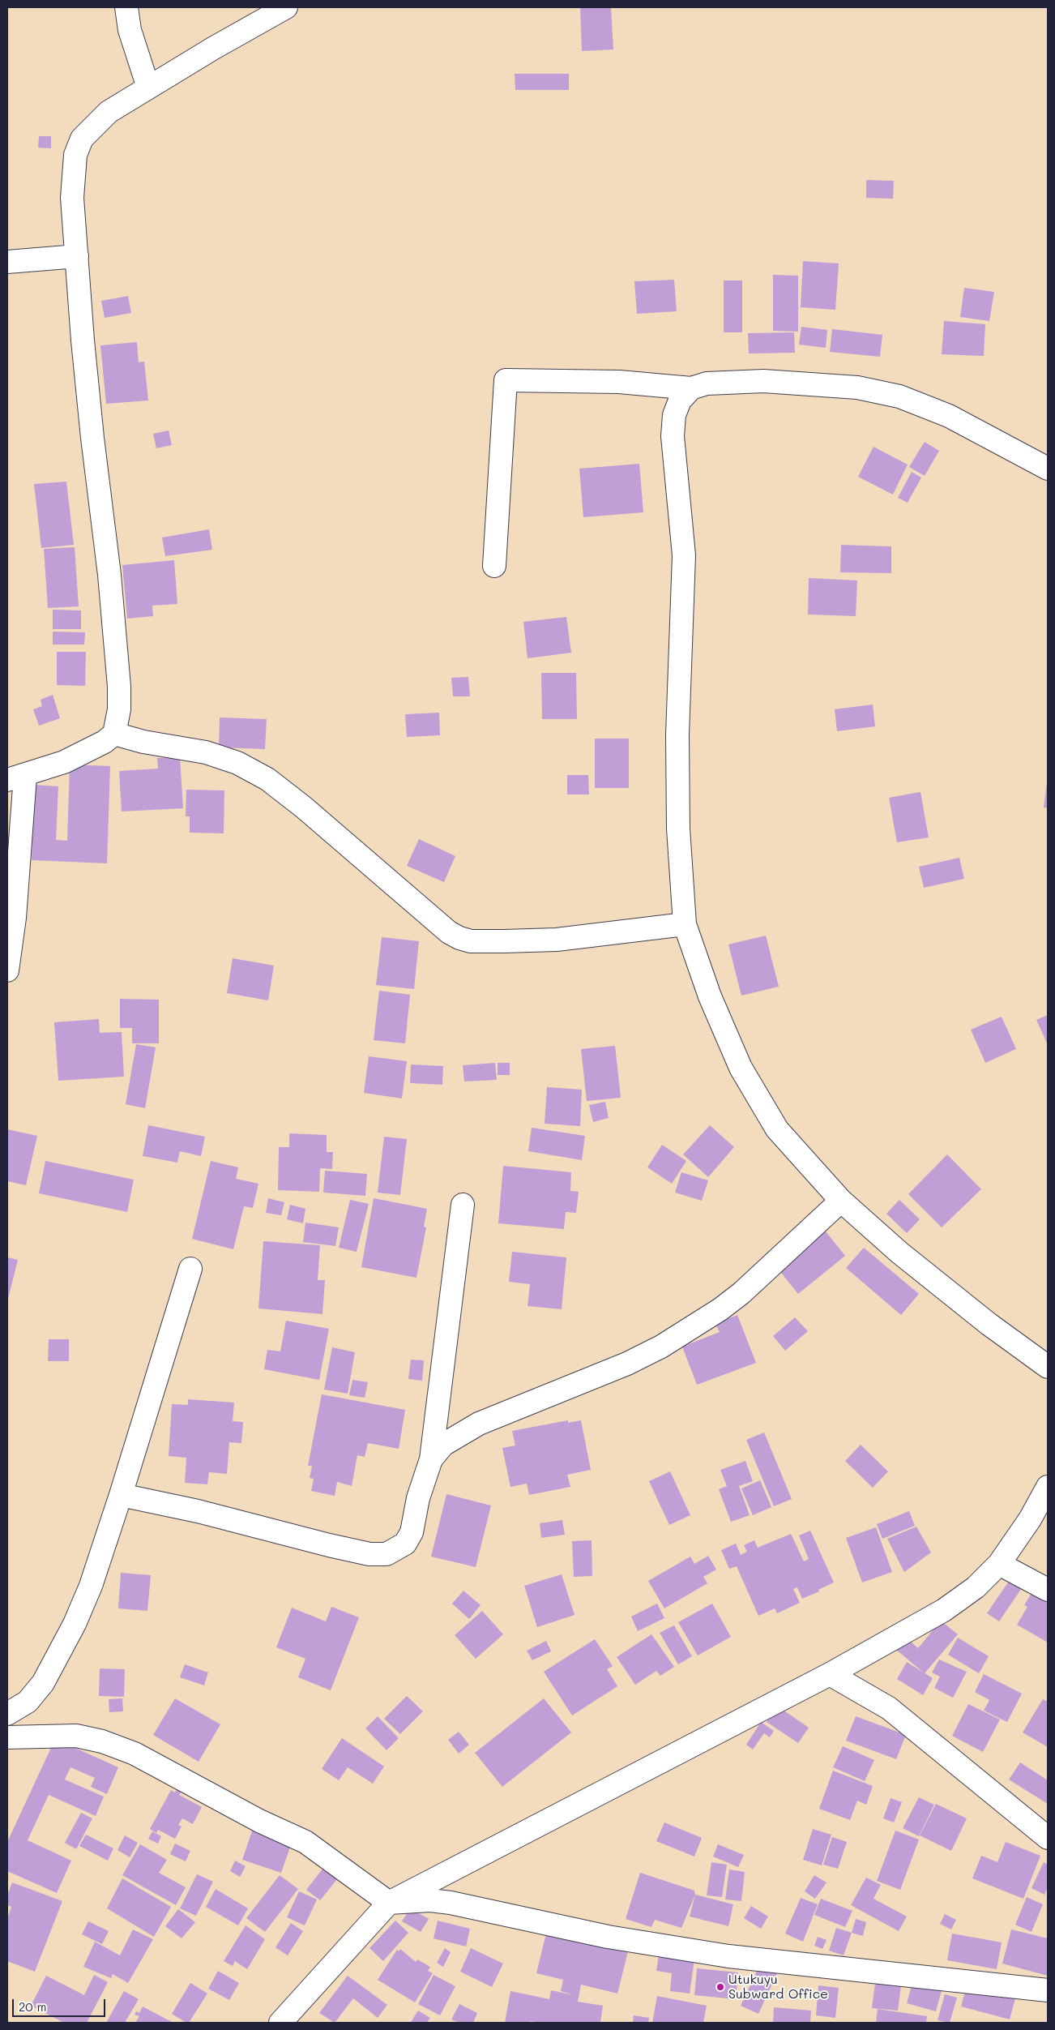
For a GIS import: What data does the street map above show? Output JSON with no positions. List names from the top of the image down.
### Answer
{
  "places": ["Utukuyu Subward Office"],
  "scale_bar": "20 m"
}
